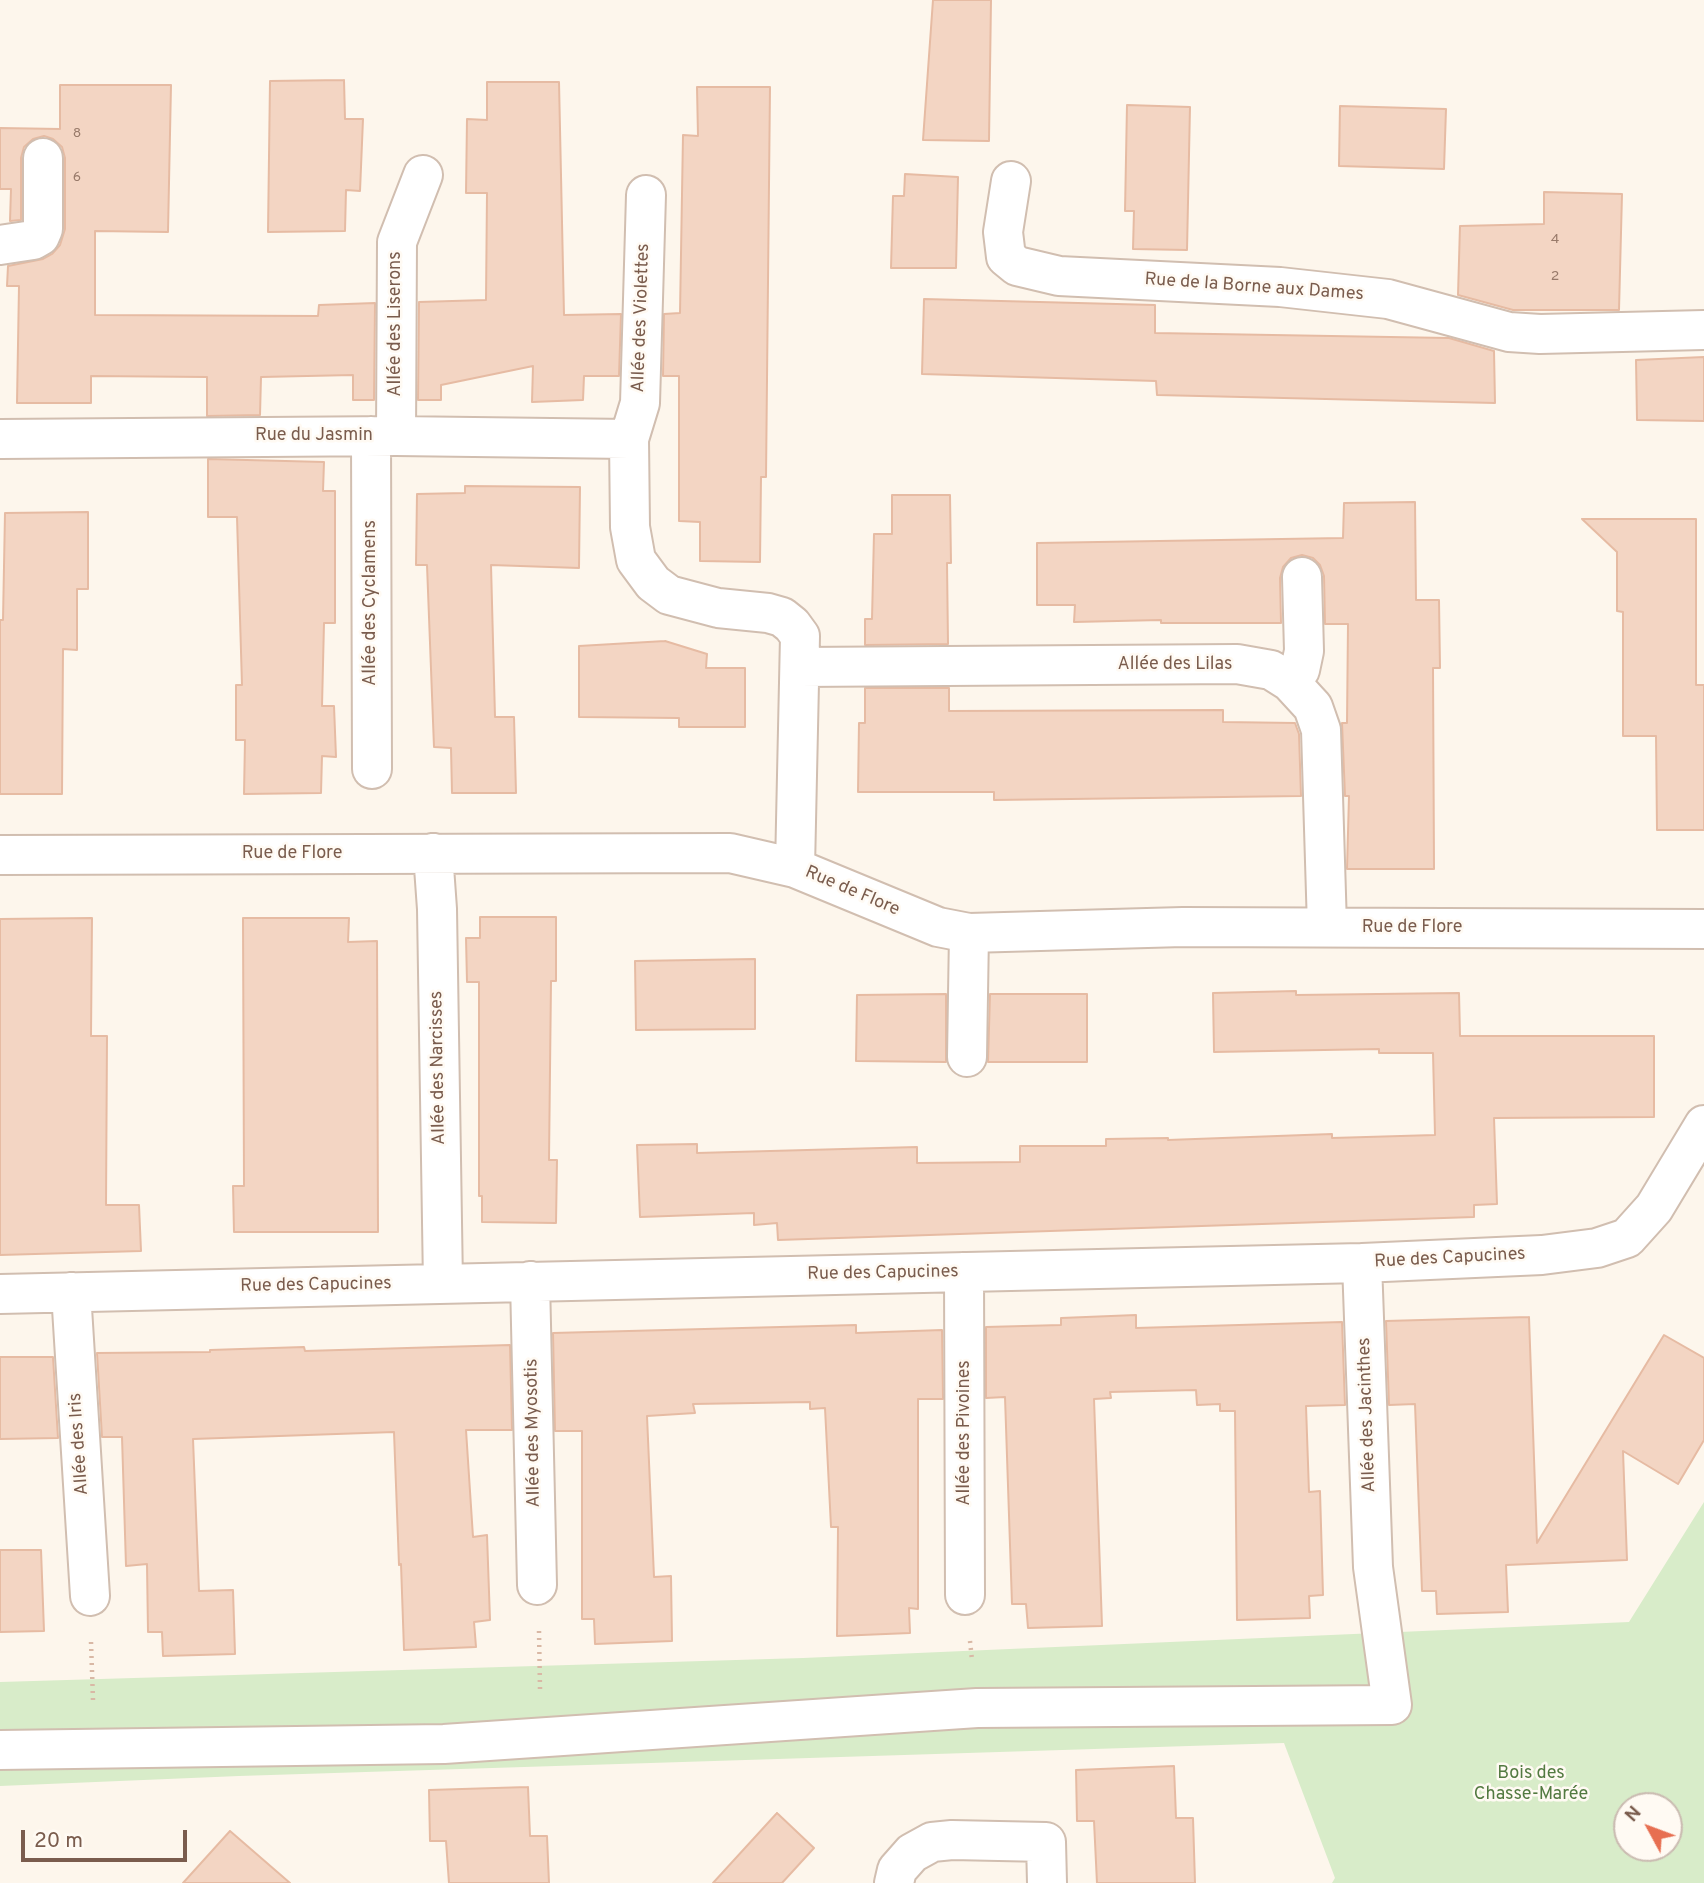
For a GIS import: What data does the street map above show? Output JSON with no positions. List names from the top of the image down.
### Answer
{
  "streets": {
    "street": [
      "Rue de la Borne aux Dames",
      "Allée des Violettes",
      "Allée des Liserons",
      "Rue du Jasmin",
      "Allée des Cyclamens",
      "Allée des Lilas",
      "Rue de Flore",
      "Allée des Narcisses",
      "Rue des Capucines",
      "Allée des Jacinthes",
      "Allée des Myosotis",
      "Allée des Pivoines",
      "Allée des Iris"
    ]
  },
  "crossings": [
    ["Allée des Violettes", "Rue du Jasmin"],
    ["Allée des Violettes", "Allée des Lilas"],
    ["Allée des Violettes", "Rue de Flore"],
    ["Allée des Liserons", "Rue du Jasmin"],
    ["Allée des Liserons", "Allée des Cyclamens"],
    ["Rue du Jasmin", "Allée des Cyclamens"],
    ["Allée des Lilas", "Rue de Flore"],
    ["Rue de Flore", "Allée des Narcisses"],
    ["Allée des Narcisses", "Rue des Capucines"],
    ["Rue des Capucines", "Allée des Jacinthes"],
    ["Rue des Capucines", "Allée des Myosotis"],
    ["Rue des Capucines", "Allée des Pivoines"],
    ["Rue des Capucines", "Allée des Iris"]
  ],
  "parks": ["Bois des Chasse-Marée"],
  "house_numbers": [
    "8",
    "6",
    "4",
    "2"
  ],
  "scale_bar": "20 m",
  "north": "top left"
}
